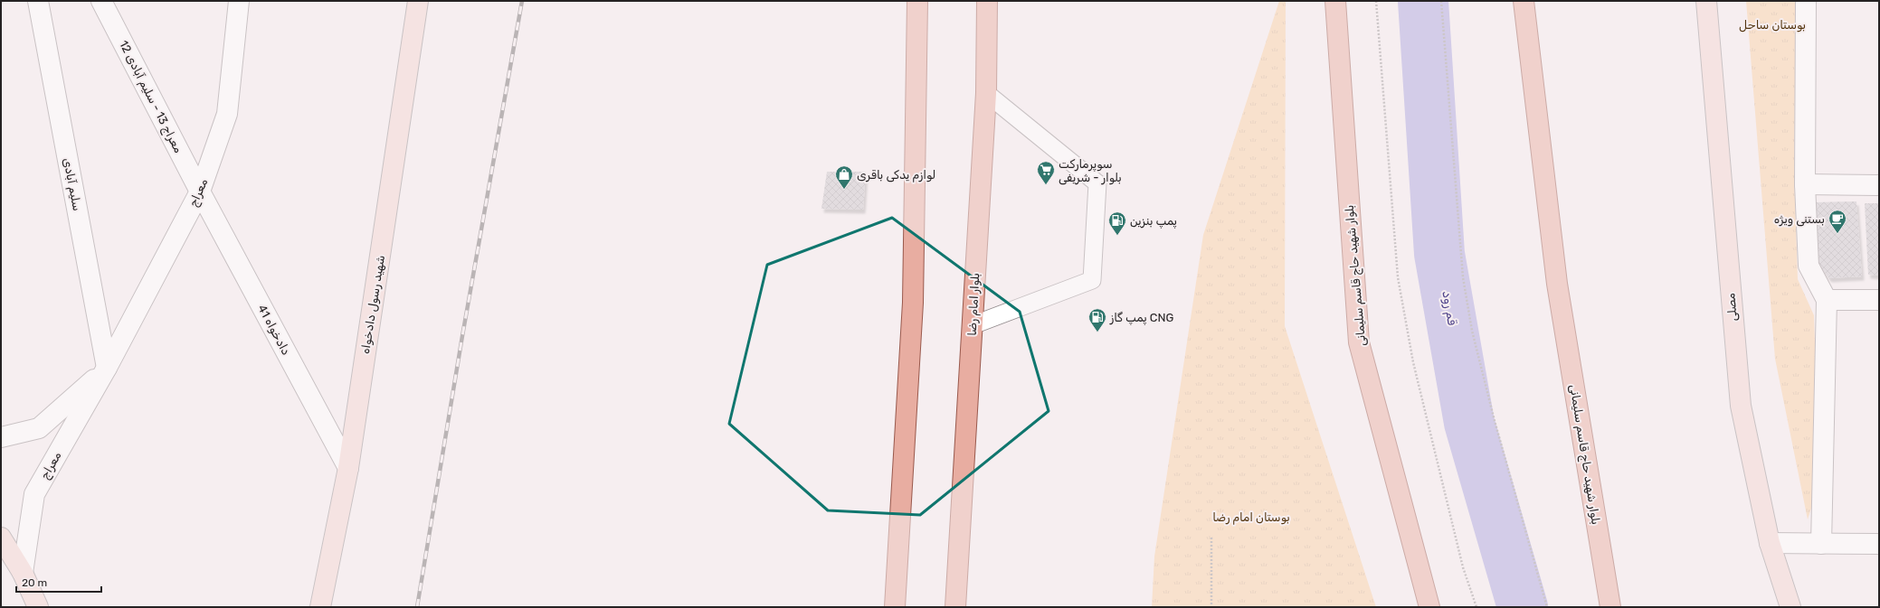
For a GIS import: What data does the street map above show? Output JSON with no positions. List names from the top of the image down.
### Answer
{
  "streets": {
    "main road": [
      "بلوار شهید حاج قاسم سلیمانی",
      "شهید رسول دادخواه",
      "بلوار امام رضا",
      "مصلی"
    ],
    "street": [
      "معراج 13 - سلیم آبادی 12",
      "سلیم آبادی",
      "معراج",
      "دادخواه 41"
    ]
  },
  "crossings": [
    ["معراج 13 - سلیم آبادی 12", "معراج"],
    ["معراج 13 - سلیم آبادی 12", "دادخواه 41"],
    ["سلیم آبادی", "معراج"],
    ["معراج", "دادخواه 41"],
    ["شهید رسول دادخواه", "دادخواه 41"]
  ],
  "water": ["قم رود"],
  "parks": ["بوستان ساحل", "بوستان امام رضا"],
  "places": {
    "supermarket": ["سوپرمارکت بلوار - شریفی"],
    "shop": ["لوازم یدکی باقری"],
    "cafe": ["بستنی ویژه"],
    "fuel station": ["پمپ بنزین", "پمپ گاز CNG"]
  },
  "scale_bar": "20 m"
}
